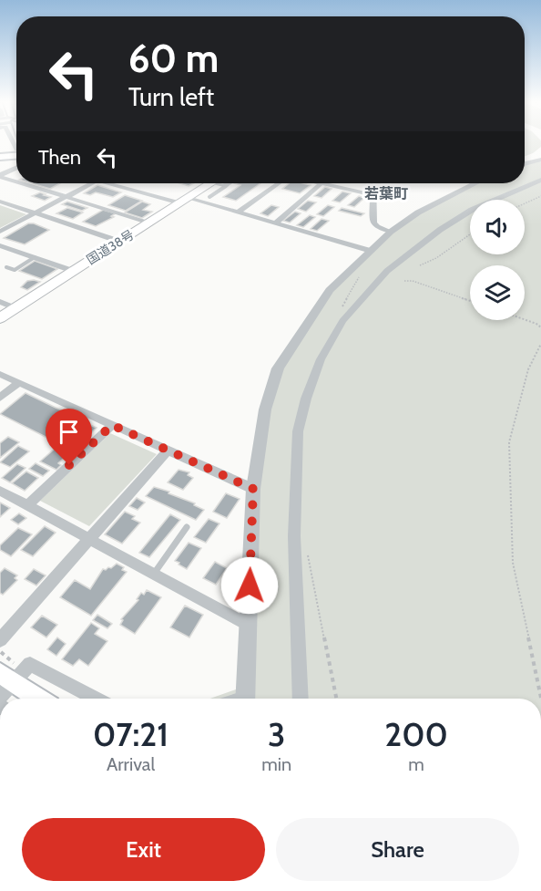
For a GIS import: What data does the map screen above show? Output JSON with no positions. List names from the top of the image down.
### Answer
{
  "streets": {
    "highway": ["国道38号"]
  },
  "districts": ["若葉町"],
  "page": {
    "turn": ["60 m", "Turn left"],
    "then": "Then",
    "eta": [
      "07:21",
      "Arrival",
      "3",
      "min",
      "200",
      "m"
    ],
    "buttons": ["Exit", "Share"]
  }
}
